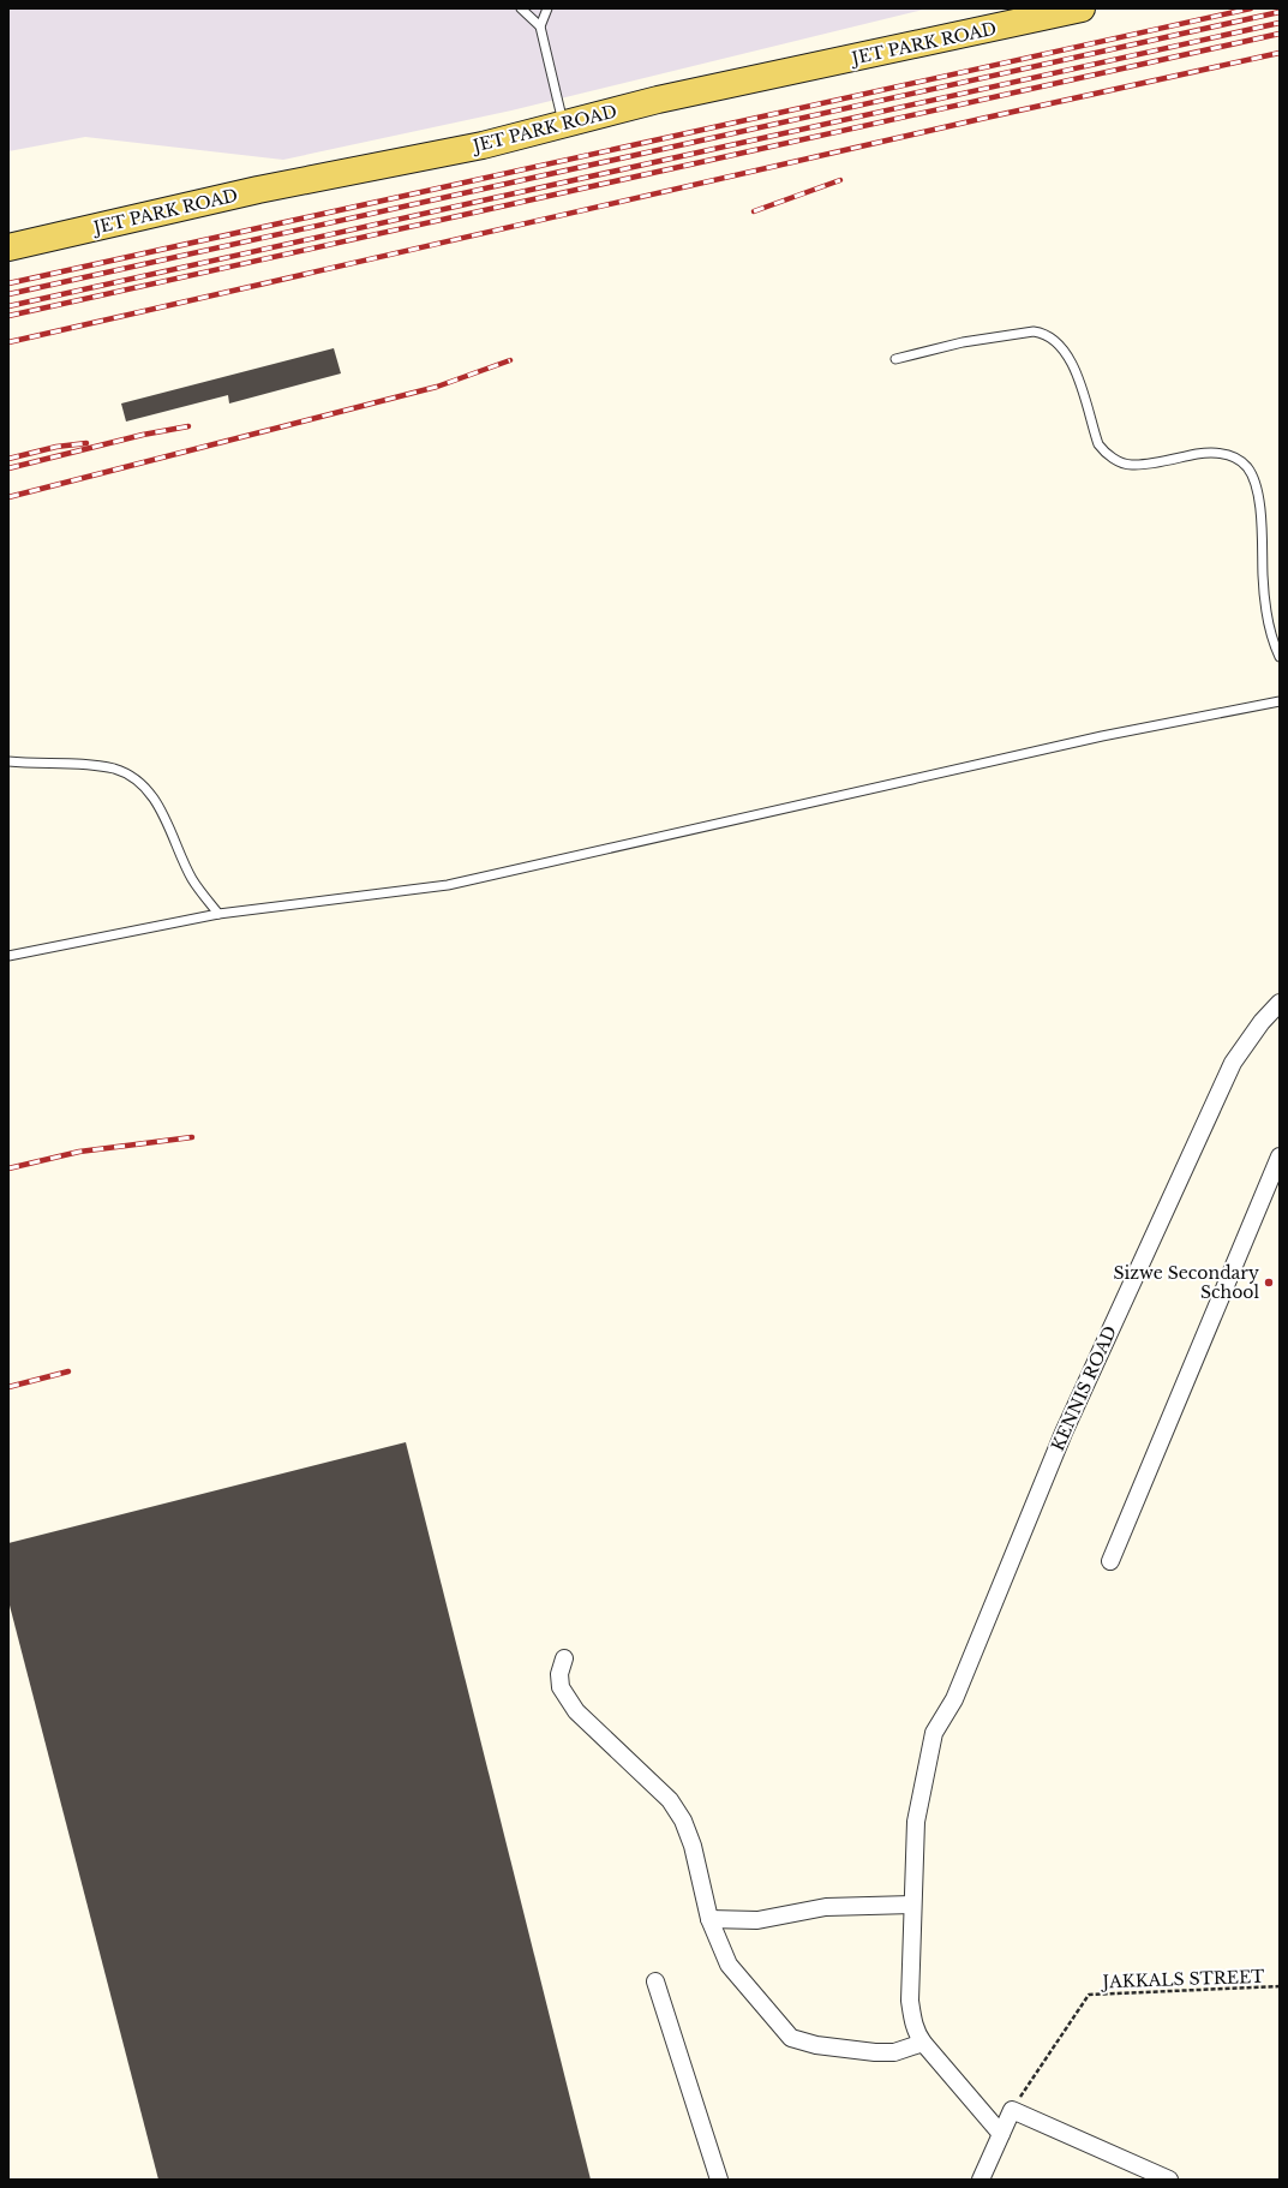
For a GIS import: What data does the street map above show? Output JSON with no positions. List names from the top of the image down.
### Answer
{
  "streets": {
    "main road": ["JET PARK ROAD"],
    "street": ["KENNIS ROAD"],
    "path": ["JAKKALS STREET"]
  },
  "places": ["Sizwe Secondary School"]
}
